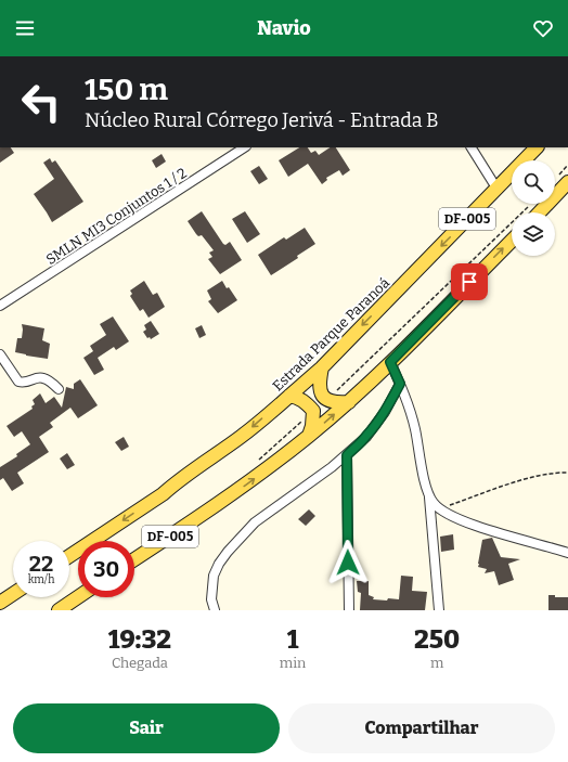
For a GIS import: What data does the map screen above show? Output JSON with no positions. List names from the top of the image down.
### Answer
{
  "streets": {
    "main road": ["DF-005", "Estrada Parque Paranoá"],
    "street": ["SMLN MI3 Conjuntos 1 / 2"]
  },
  "page": {
    "header": "Navio",
    "turn": ["150 m", "Núcleo Rural Córrego Jerivá - Entrada B"],
    "speed": "22 km/h",
    "limit": "30",
    "eta": [
      "19:32",
      "Chegada",
      "1",
      "min",
      "250",
      "m"
    ],
    "buttons": ["Sair", "Compartilhar"]
  }
}
